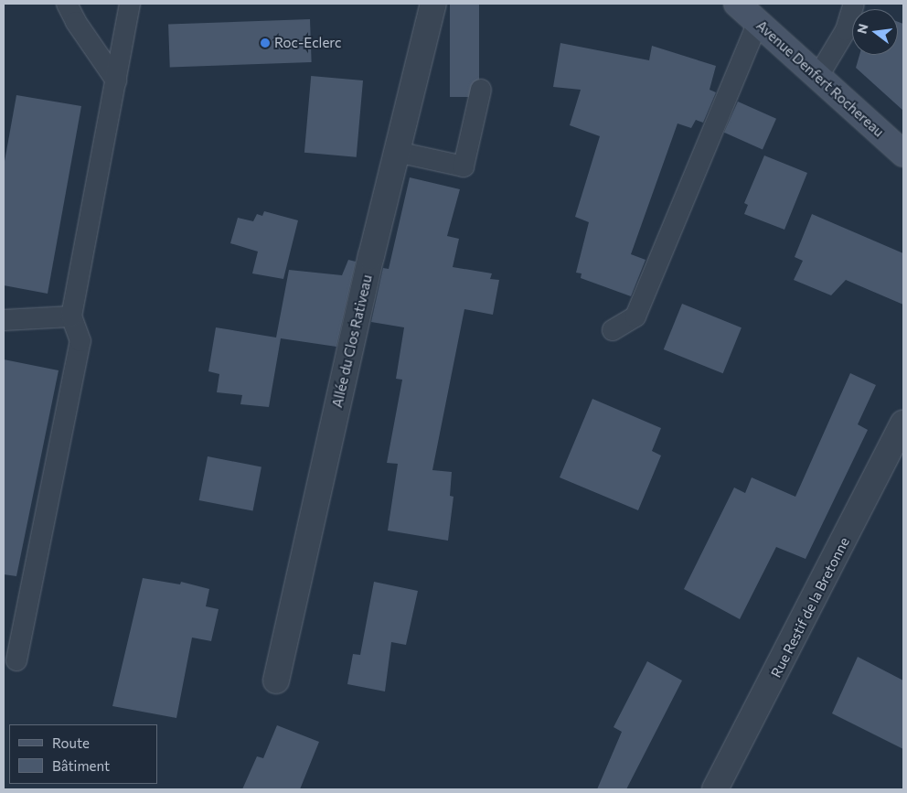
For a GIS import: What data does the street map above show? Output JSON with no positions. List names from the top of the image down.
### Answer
{
  "streets": {
    "street": ["Avenue Denfert Rochereau", "Allée du Clos Rativeau", "Rue Restif de la Bretonne"]
  },
  "places": ["Roc-Eclerc"],
  "legend": ["Route", "Bâtiment"],
  "north": "left"
}
